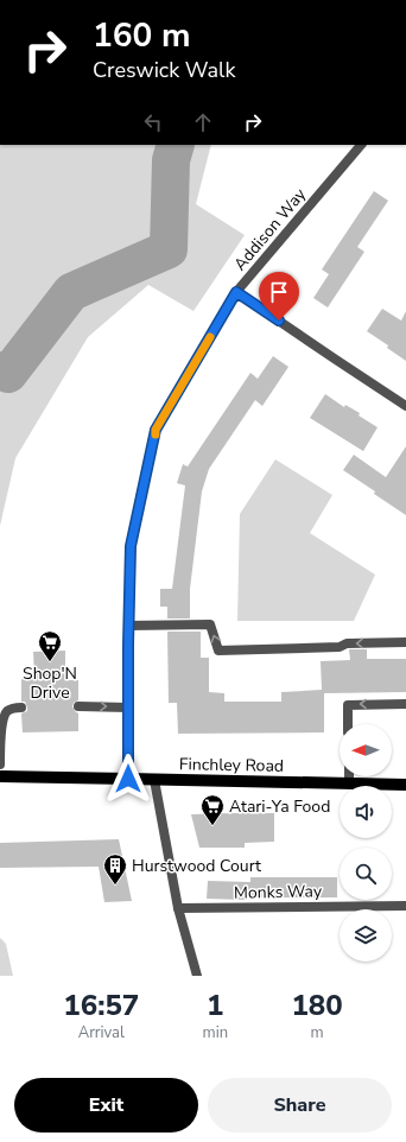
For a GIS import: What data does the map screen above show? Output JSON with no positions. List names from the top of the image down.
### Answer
{
  "streets": {
    "main road": ["Finchley Road"],
    "street": ["Addison Way", "Monks Way"]
  },
  "crossings": [
    ["Addison Way", "Finchley Road"]
  ],
  "places": {
    "supermarket": ["Shop'N Drive", "Atari-Ya Food"],
    "building": ["Hurstwood Court"]
  },
  "north": "left",
  "page": {
    "turn": ["160 m", "Creswick Walk"],
    "eta": [
      "16:57",
      "Arrival",
      "1",
      "min",
      "180",
      "m"
    ],
    "buttons": ["Exit", "Share"]
  }
}
